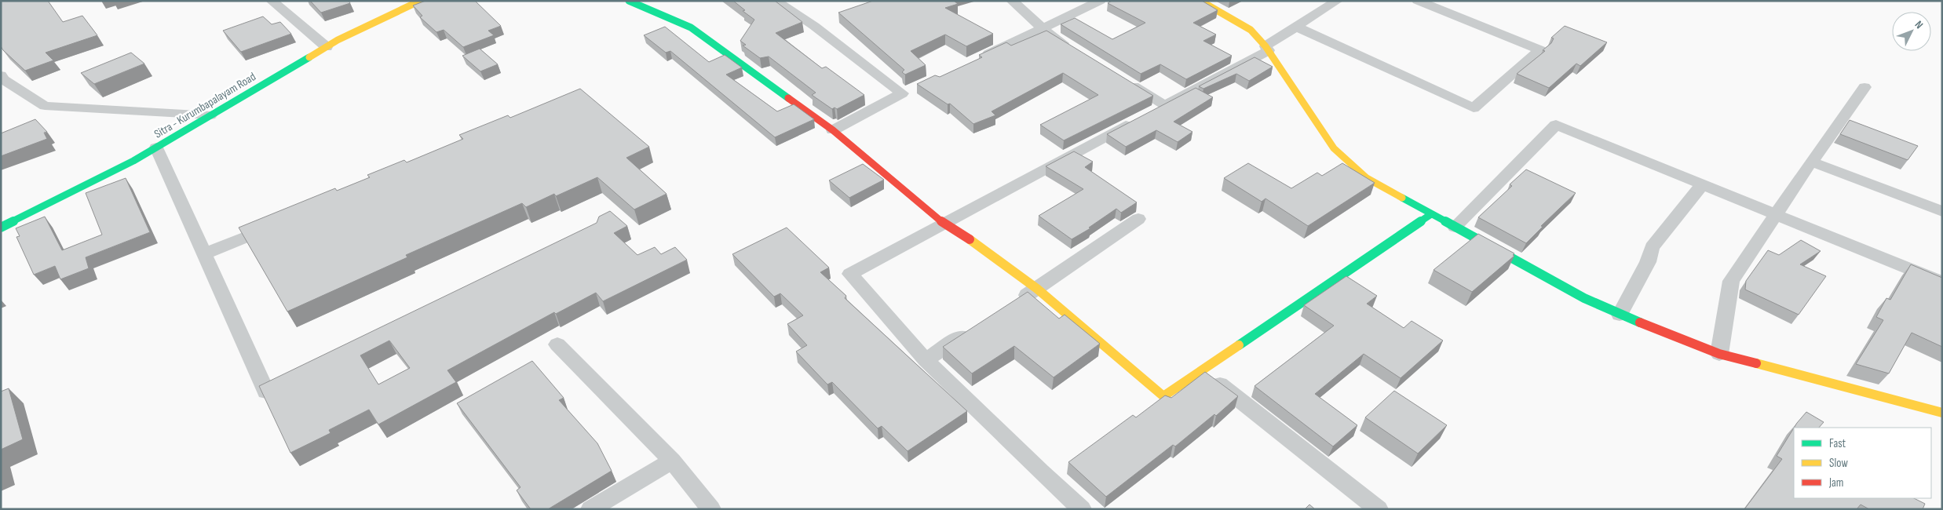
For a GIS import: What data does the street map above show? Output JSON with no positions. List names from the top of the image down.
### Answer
{
  "streets": {
    "street": ["Sitra - Kurumbapalayam Road"]
  },
  "legend": ["Fast", "Slow", "Jam"],
  "north": "top right"
}
